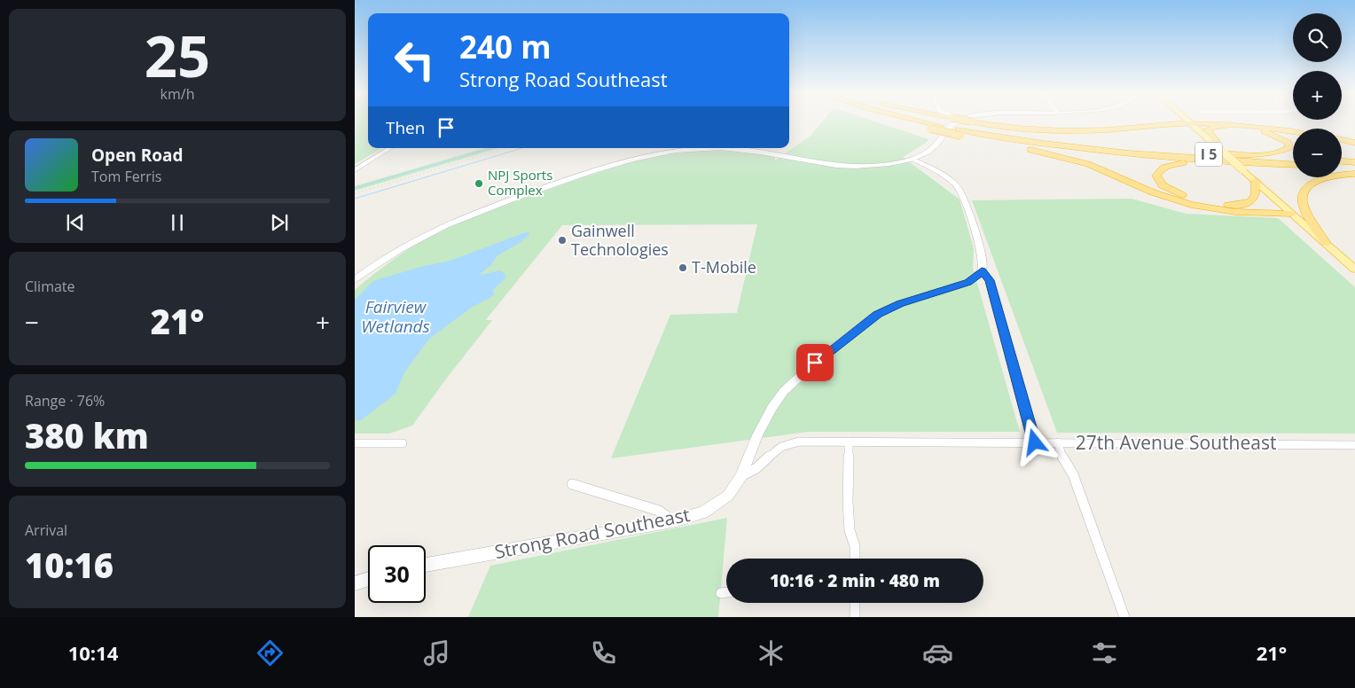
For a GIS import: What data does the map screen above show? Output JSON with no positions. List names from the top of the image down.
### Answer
{
  "streets": {
    "highway": ["I 5"],
    "street": ["27th Avenue Southeast", "Strong Road Southeast"]
  },
  "crossings": [
    ["27th Avenue Southeast", "Strong Road Southeast"]
  ],
  "water": ["Fairview Wetlands"],
  "places": ["NPJ Sports Complex", "Gainwell Technologies", "T-Mobile"],
  "page": {
    "tile": [
      ["25", "km/h"],
      "Climate",
      ["Range · 76%", "380 km"],
      ["Arrival", "10:16"]
    ],
    "map_buttons": ["+", "−"],
    "turn": ["240 m", "Strong Road Southeast"],
    "then": "Then",
    "song": ["Open Road", "Tom Ferris"],
    "heat": ["−", "21°", "+"],
    "limit": "30",
    "trip": "10:16 · 2 min · 480 m",
    "tabs": ["10:14", "21°"]
  }
}
